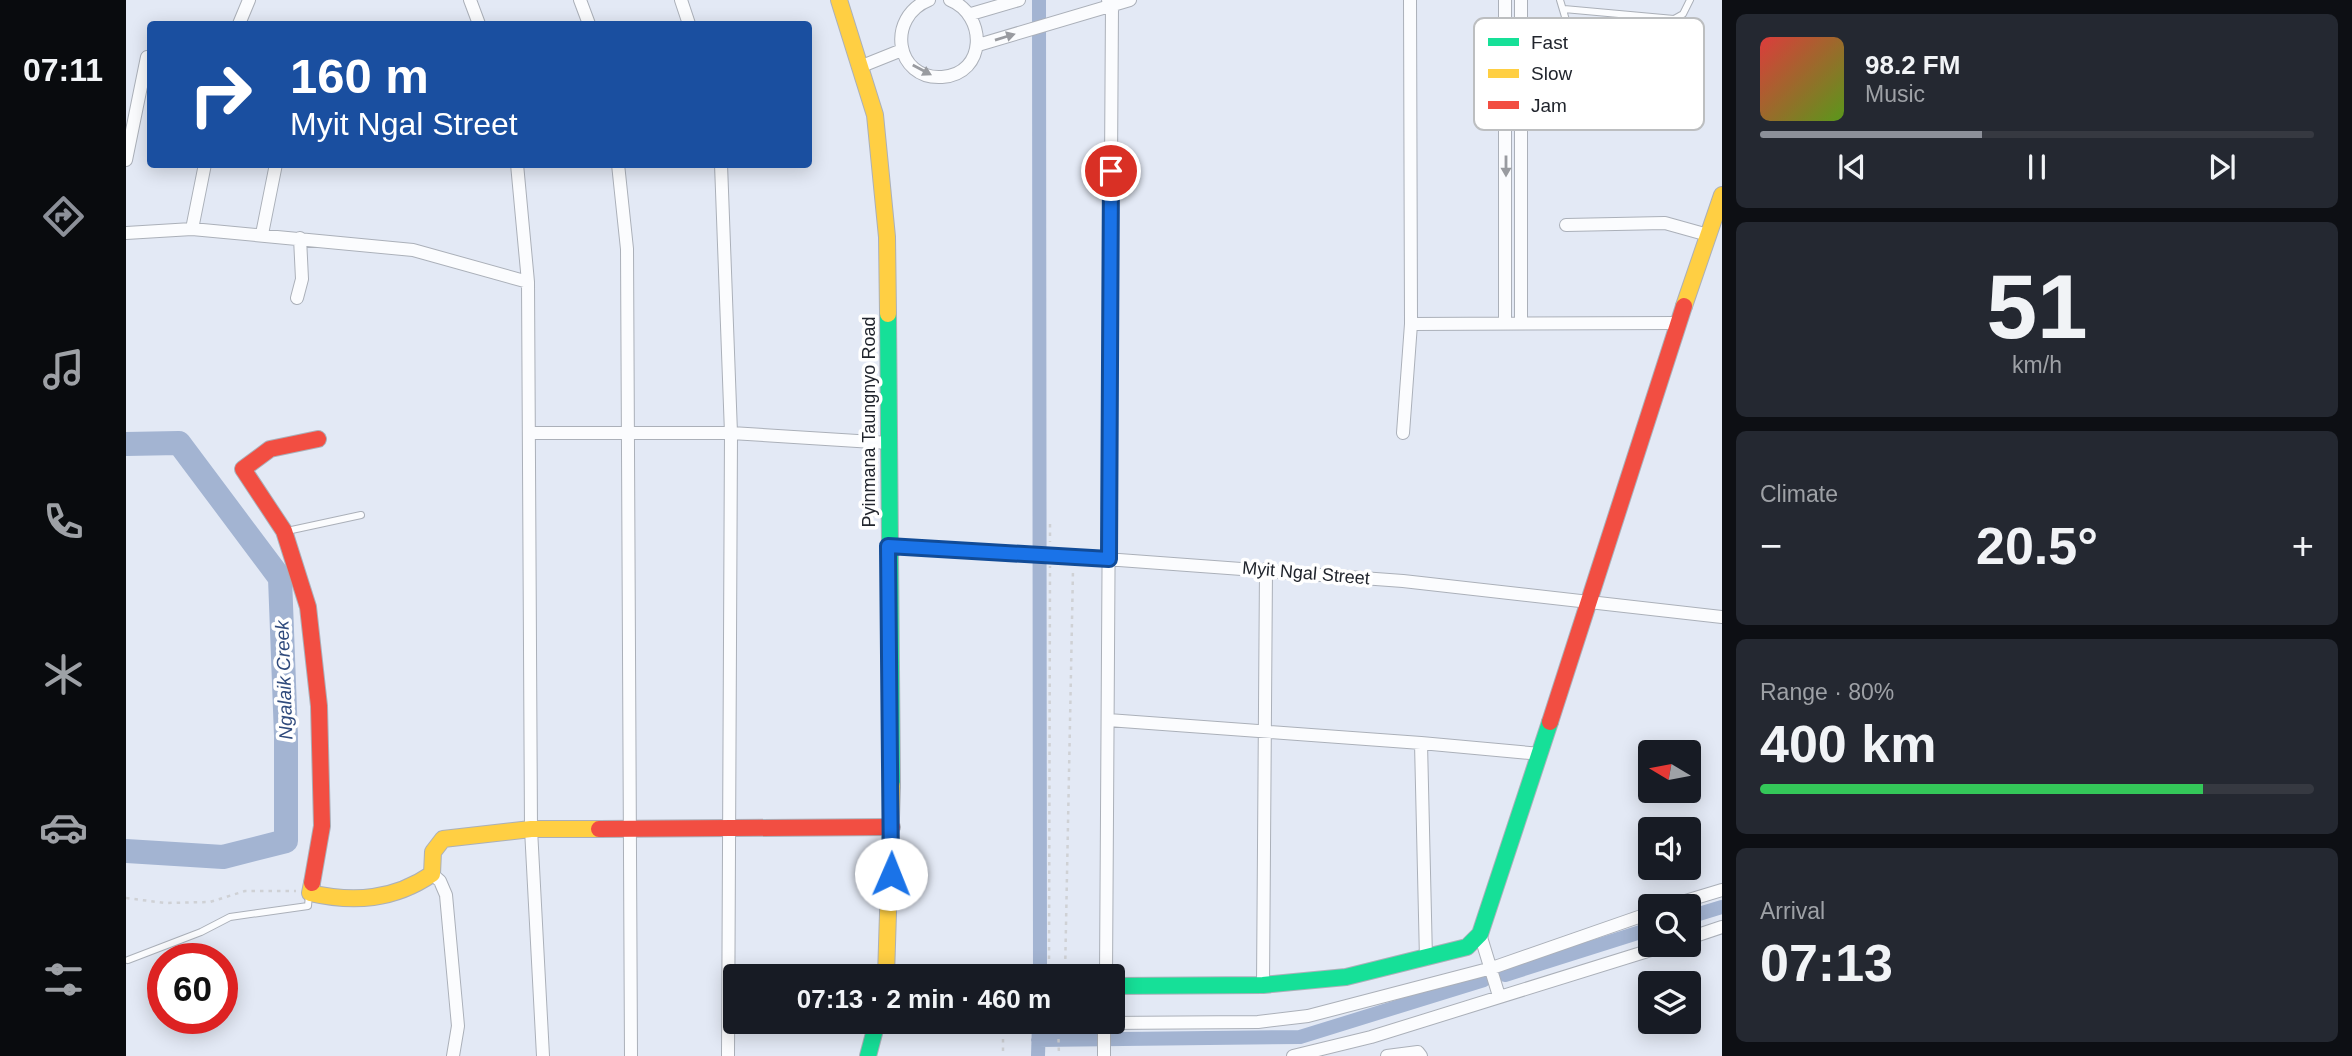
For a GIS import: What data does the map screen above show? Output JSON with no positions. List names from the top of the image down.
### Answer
{
  "streets": {
    "street": ["Pyinmana Taungnyo Road", "Myit Ngal Street"]
  },
  "crossings": [
    ["Pyinmana Taungnyo Road", "Myit Ngal Street"]
  ],
  "water": ["Ngalaik Creek"],
  "legend": ["Fast", "Slow", "Jam"],
  "north": "left",
  "page": {
    "tabs": "07:11",
    "turn": ["160 m", "Myit Ngal Street"],
    "song": ["98.2 FM", "Music"],
    "tile": [
      ["51", "km/h"],
      "Climate",
      ["Range · 80%", "400 km"],
      ["Arrival", "07:13"]
    ],
    "heat": ["−", "20.5°", "+"],
    "limit": "60",
    "trip": "07:13 · 2 min · 460 m"
  }
}
